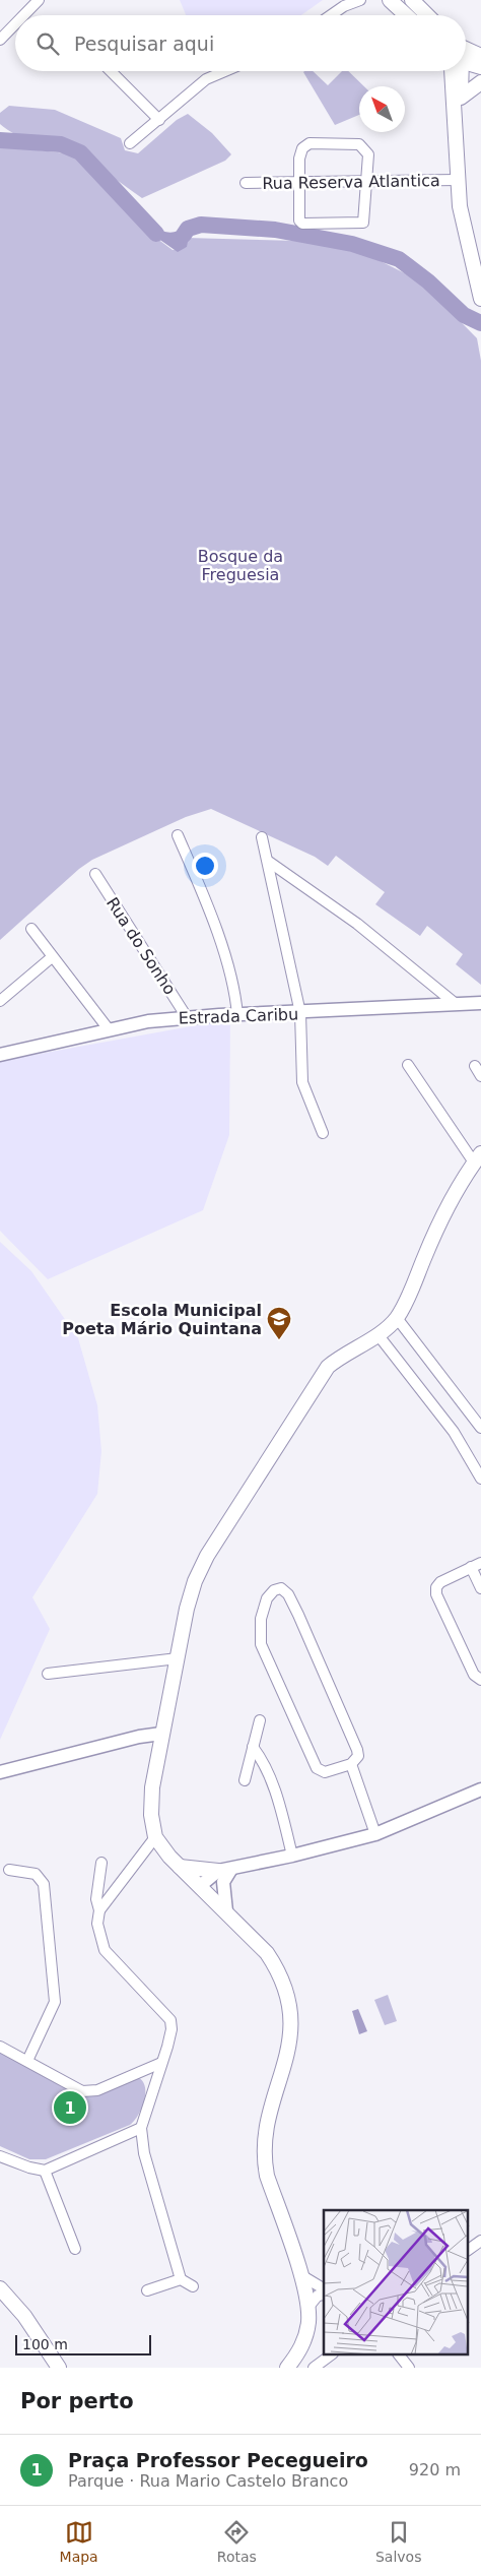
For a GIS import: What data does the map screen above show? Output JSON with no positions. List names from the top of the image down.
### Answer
{
  "streets": {
    "street": ["Rua Reserva Atlantica", "Rua do Sonho", "Estrada Caribu"]
  },
  "crossings": [
    ["Rua do Sonho", "Estrada Caribu"]
  ],
  "parks": ["Bosque da Freguesia"],
  "places": {
    "school or university": ["Escola Municipal Poeta Mário Quintana"]
  },
  "scale_bar": "100 m",
  "north": "top left",
  "page": {
    "search": "Pesquisar aqui",
    "pins": "1",
    "scale": "100 m",
    "heading": "Por perto",
    "list": [
      {
        "mark": "1",
        "name": "Praça Professor Pecegueiro",
        "note": "Parque · Rua Mario Castelo Branco",
        "value": "920 m"
      }
    ],
    "nav": ["Mapa", "Rotas", "Salvos"]
  }
}
